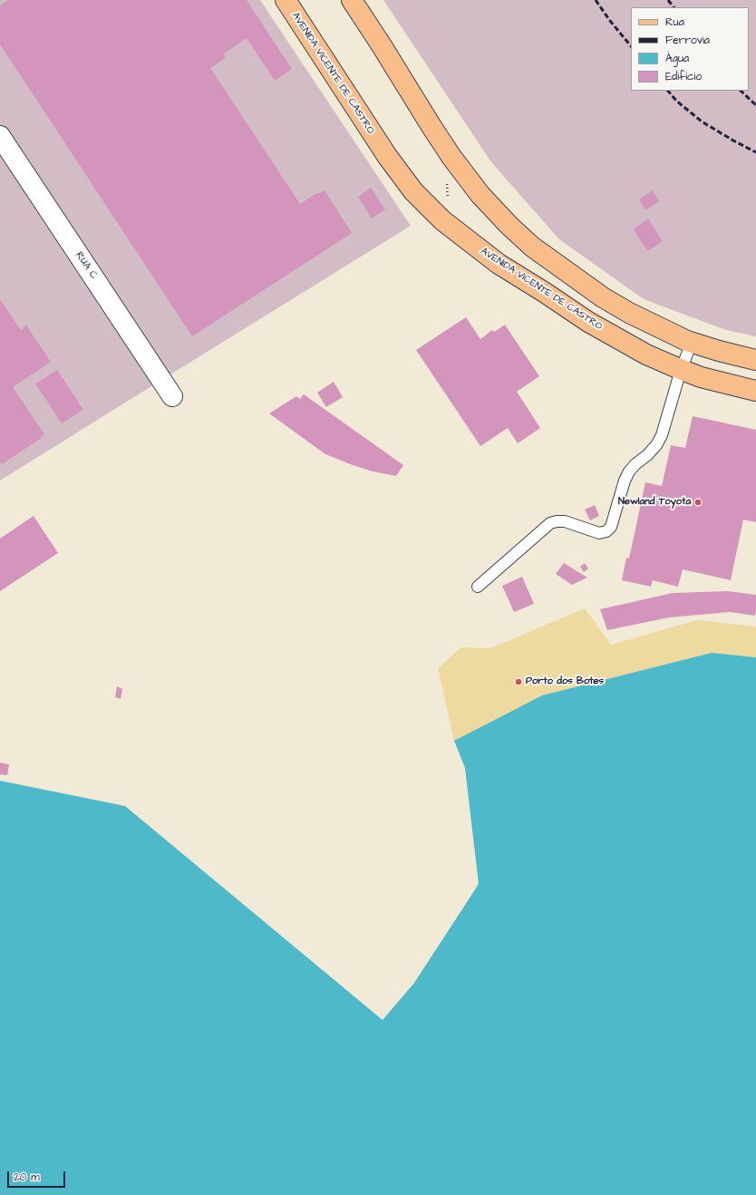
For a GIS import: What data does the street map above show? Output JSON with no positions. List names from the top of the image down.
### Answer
{
  "streets": {
    "main road": ["AVENIDA VICENTE DE CASTRO"],
    "street": ["RUA C"]
  },
  "places": ["Newland Toyota", "Porto dos Botes"],
  "legend": [
    "Rua",
    "Ferrovia",
    "Água",
    "Edifício"
  ],
  "scale_bar": "20 m"
}
